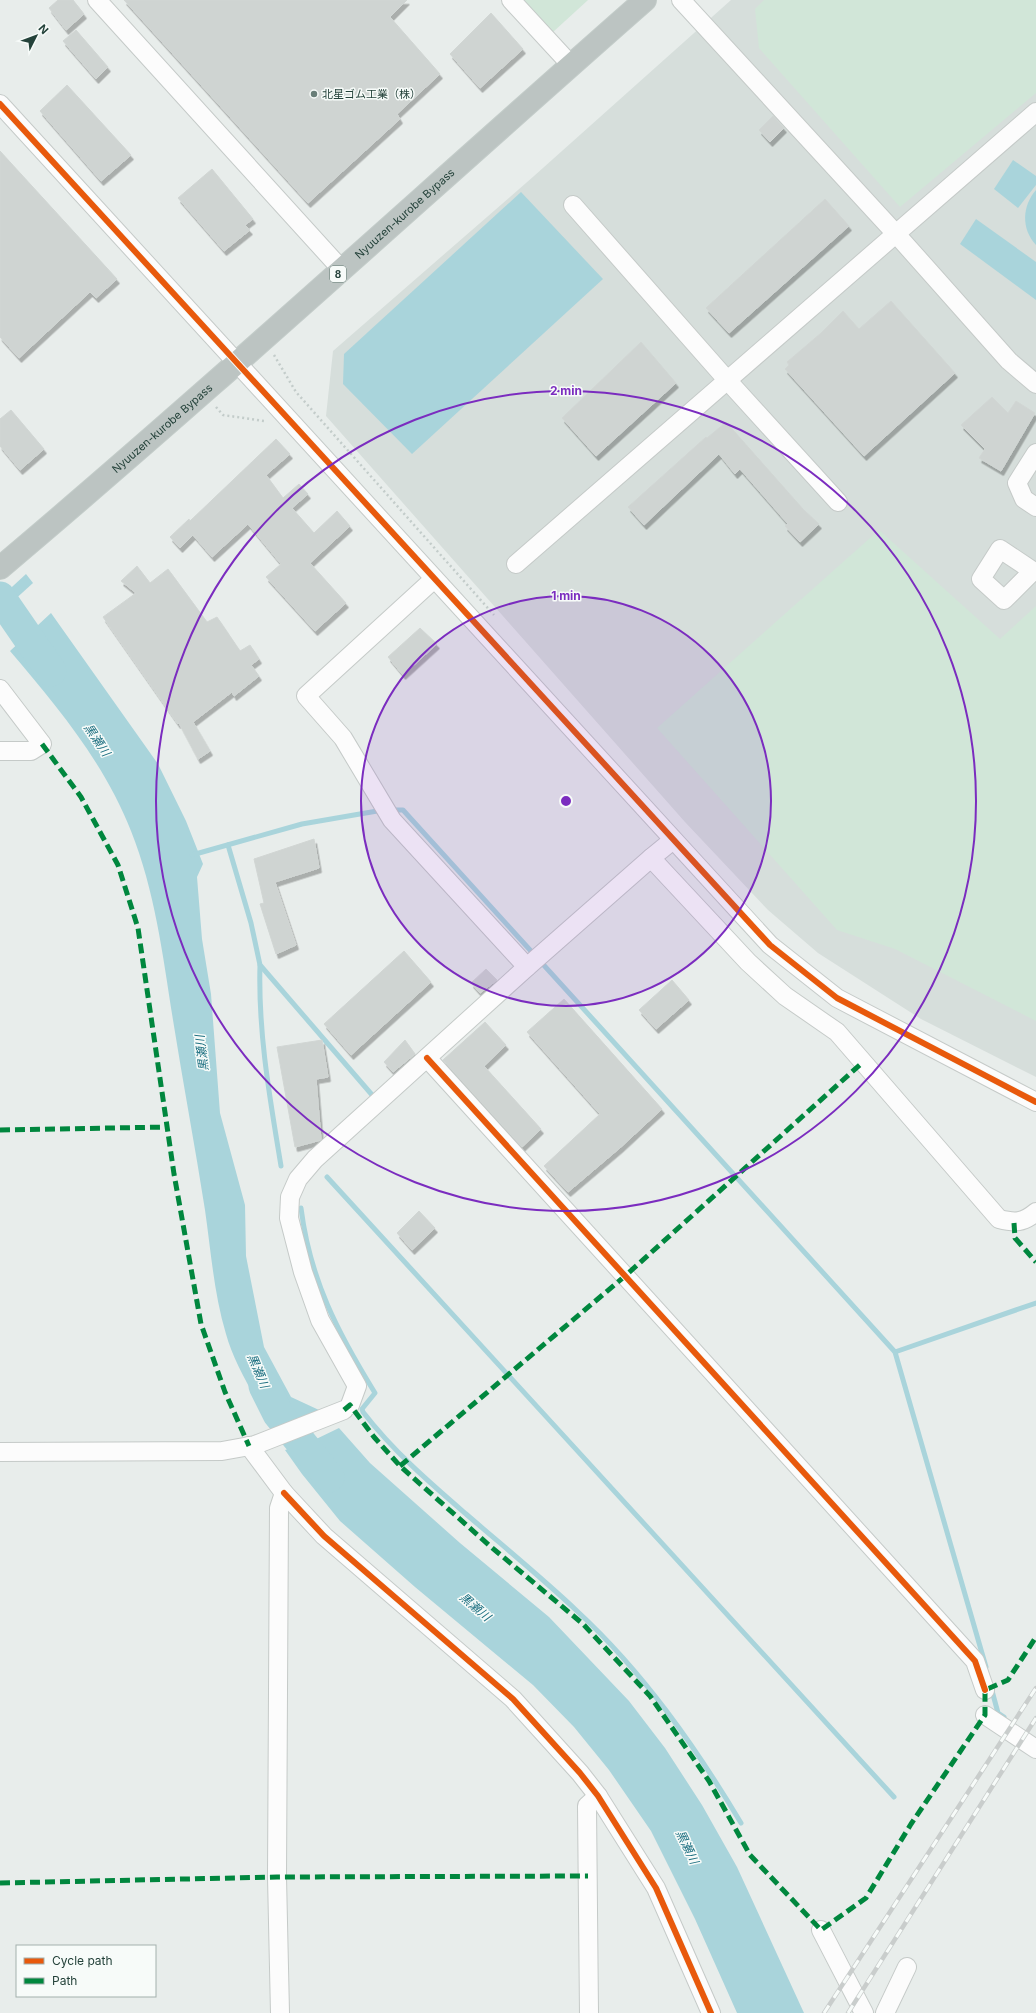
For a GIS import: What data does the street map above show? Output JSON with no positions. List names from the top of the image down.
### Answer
{
  "streets": {
    "highway": ["Nyuuzen-kurobe Bypass", "8"]
  },
  "water": ["黒瀬川"],
  "places": ["北星ゴム工業（株）"],
  "legend": ["Cycle path", "Path"],
  "north": "top right",
  "rings": ["2 min", "1 min"]
}
